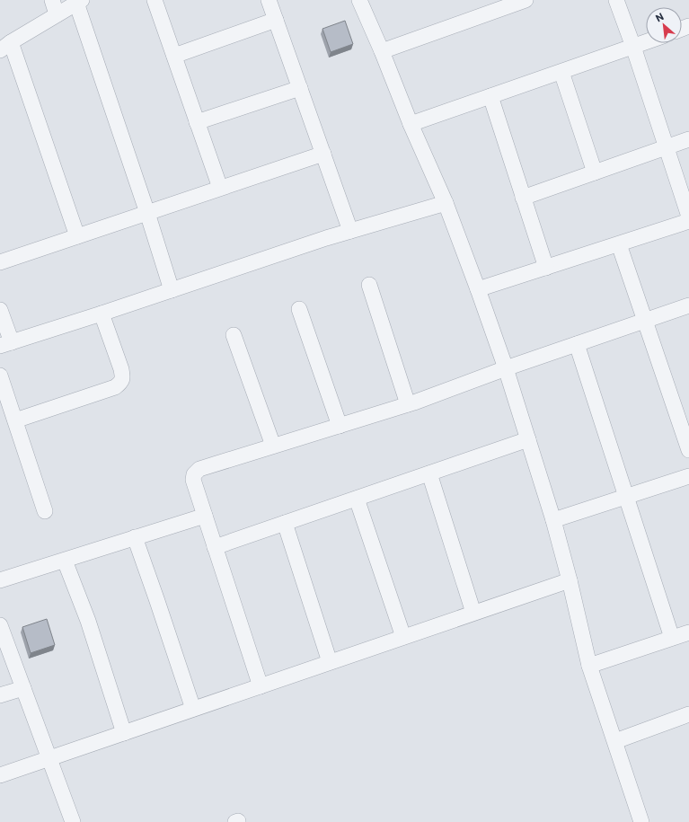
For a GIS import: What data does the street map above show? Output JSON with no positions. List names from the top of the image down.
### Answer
{
  "north": "top left"
}
